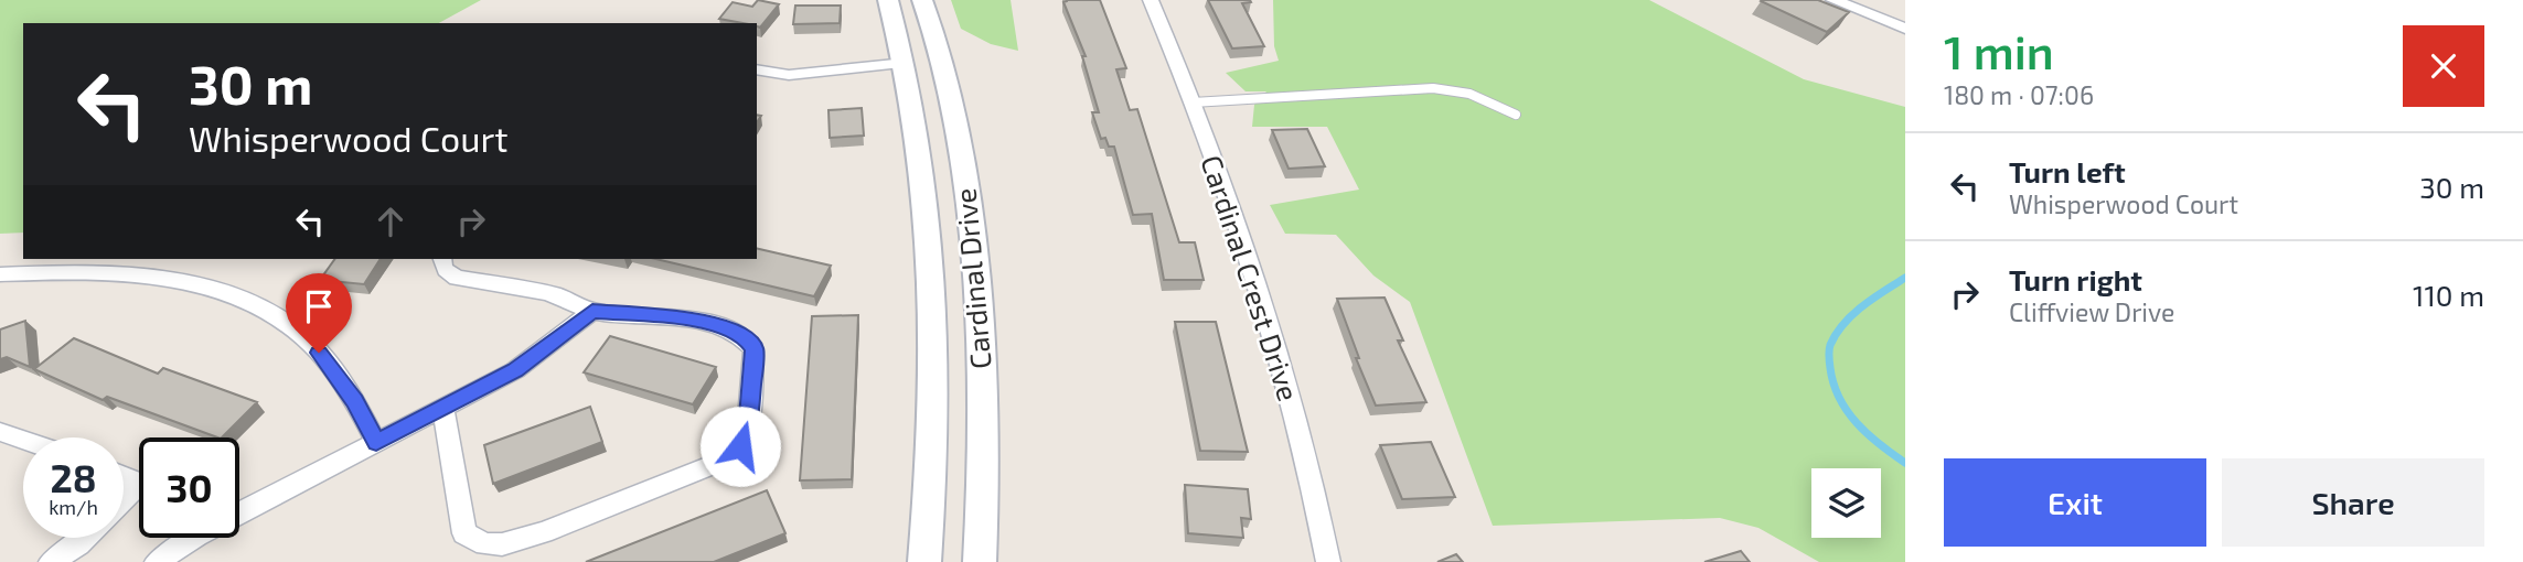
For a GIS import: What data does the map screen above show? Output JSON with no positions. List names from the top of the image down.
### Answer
{
  "streets": {
    "main road": ["Cardinal Drive"],
    "street": ["Cardinal Crest Drive"]
  },
  "page": {
    "heading": ["1 min", "180 m · 07:06"],
    "turn": ["30 m", "Whisperwood Court"],
    "list": [
      {
        "name": "Turn left",
        "note": "Whisperwood Court",
        "value": "30 m"
      },
      {
        "name": "Turn right",
        "note": "Cliffview Drive",
        "value": "110 m"
      }
    ],
    "speed": "28 km/h",
    "limit": "30",
    "buttons": ["Exit", "Share"]
  }
}
